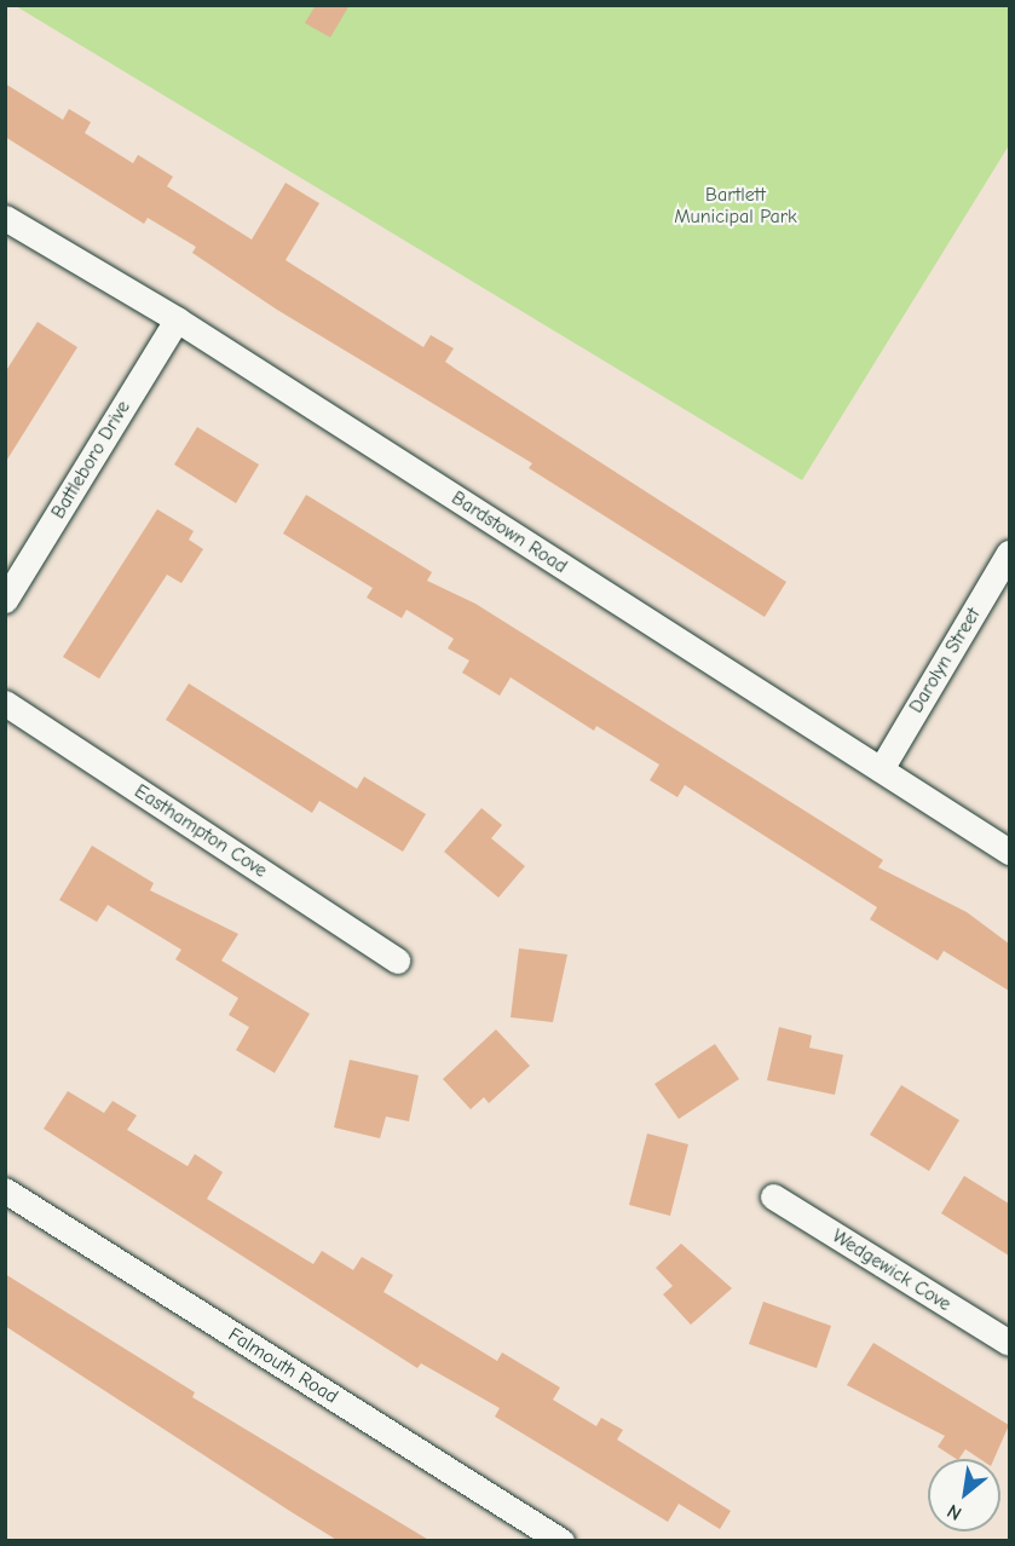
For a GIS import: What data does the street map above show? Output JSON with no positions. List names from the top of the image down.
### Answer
{
  "streets": {
    "street": [
      "Battleboro Drive",
      "Bardstown Road",
      "Darolyn Street",
      "Easthampton Cove",
      "Wedgewick Cove",
      "Falmouth Road"
    ]
  },
  "crossings": [
    ["Battleboro Drive", "Bardstown Road"],
    ["Bardstown Road", "Darolyn Street"]
  ],
  "parks": ["Bartlett Municipal Park"],
  "north": "bottom left"
}
